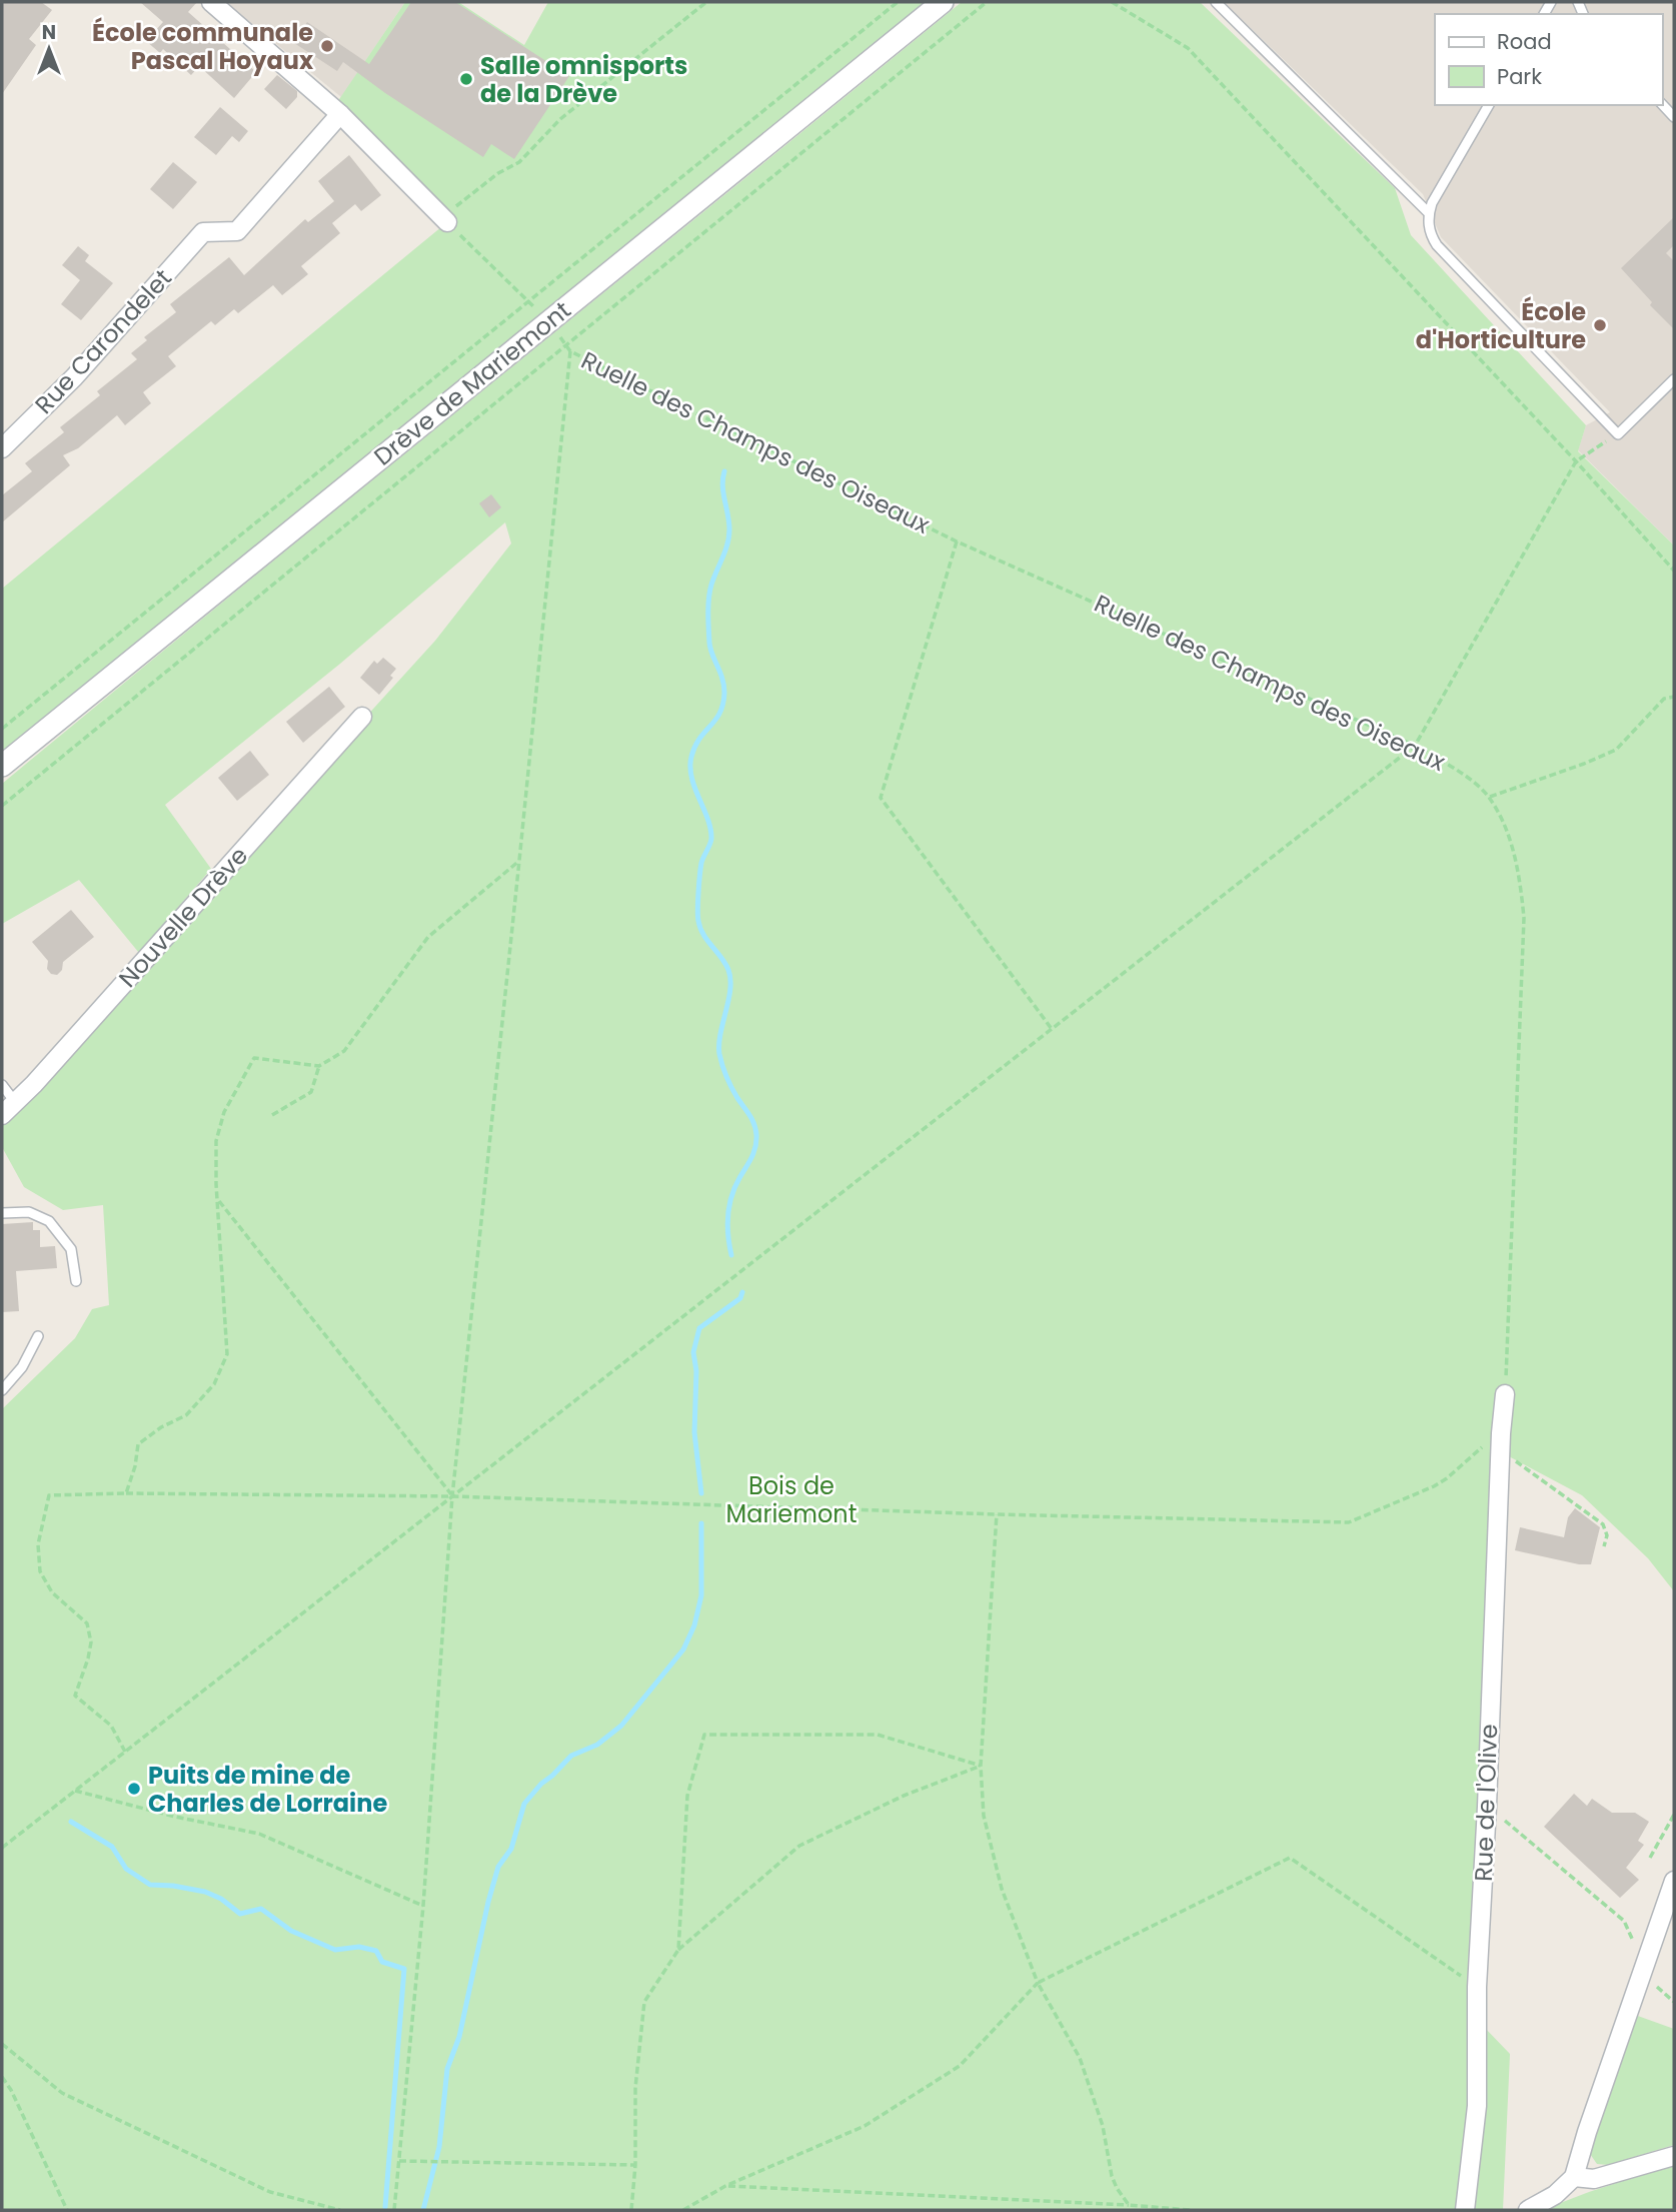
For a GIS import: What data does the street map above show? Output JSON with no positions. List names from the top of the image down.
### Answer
{
  "streets": {
    "street": [
      "Rue Carondelet",
      "Drève de Mariemont",
      "Nouvelle Drève",
      "Rue de l'Olive"
    ],
    "path": ["Ruelle des Champs des Oiseaux"]
  },
  "crossings": [
    ["Drève de Mariemont", "Ruelle des Champs des Oiseaux"],
    ["Ruelle des Champs des Oiseaux", "Rue de l'Olive"]
  ],
  "parks": ["Bois de Mariemont"],
  "places": [
    "École communale Pascal Hoyaux",
    "Salle omnisports de la Drève",
    "École d'Horticulture",
    "Puits de mine de Charles de Lorraine"
  ],
  "legend": ["Road", "Park"],
  "north": "top"
}
